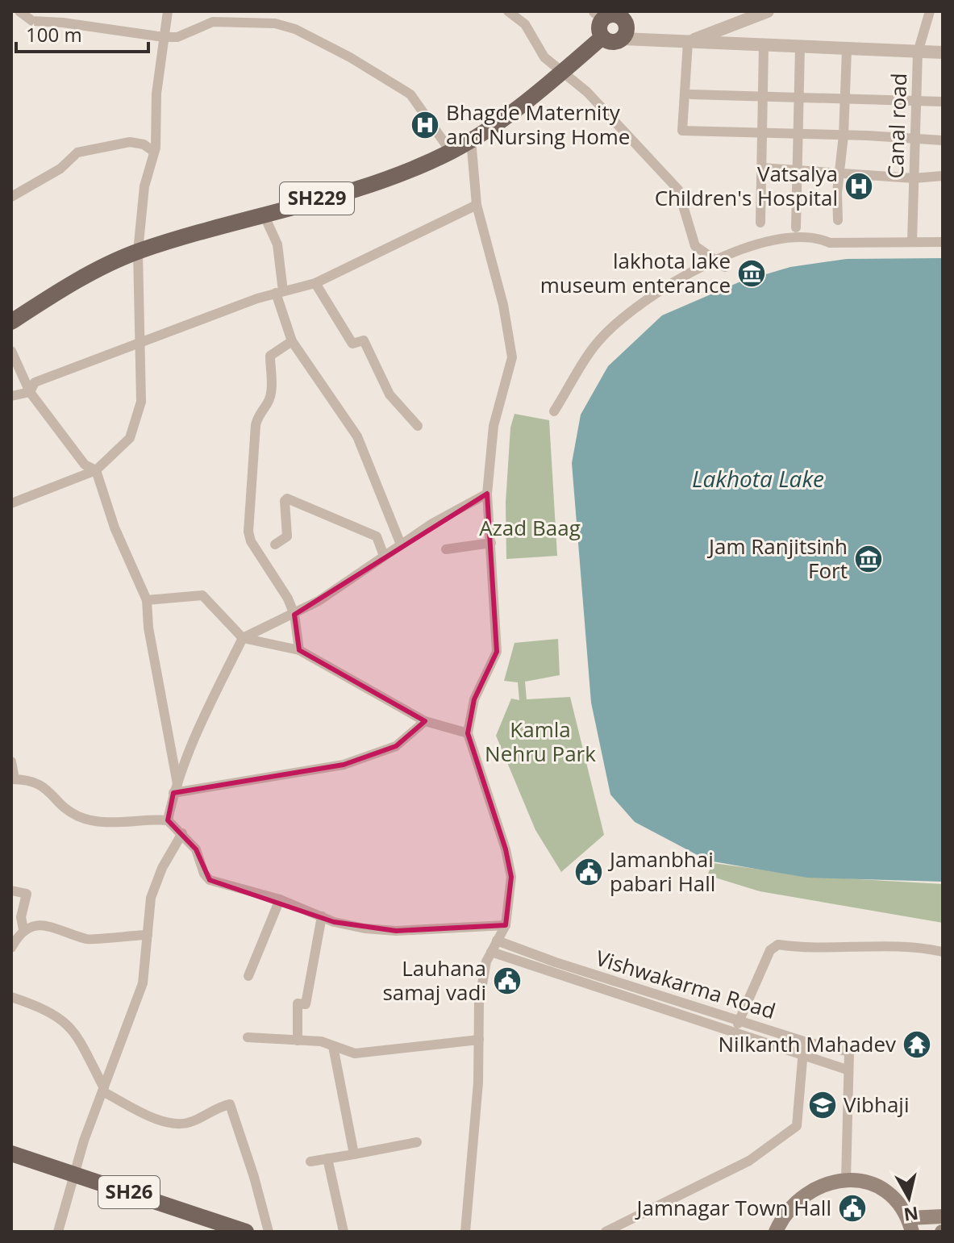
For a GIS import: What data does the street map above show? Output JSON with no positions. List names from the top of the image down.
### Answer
{
  "streets": {
    "main road": ["SH229", "SH26"],
    "street": ["Canal road", "Vishwakarma Road"]
  },
  "water": ["Lakhota Lake"],
  "parks": ["Azad Baag", "Kamla Nehru Park"],
  "places": {
    "hospital": ["Bhagde Maternity and Nursing Home", "Vatsalya Children's Hospital"],
    "museum": ["lakhota lake museum enterance", "Jam Ranjitsinh Fort"],
    "public building": ["Jamanbhai pabari Hall", "Lauhana samaj vadi", "Jamnagar Town Hall"],
    "temple": ["Nilkanth Mahadev"],
    "school or university": ["Vibhaji"]
  },
  "scale_bar": "100 m",
  "north": "bottom"
}
